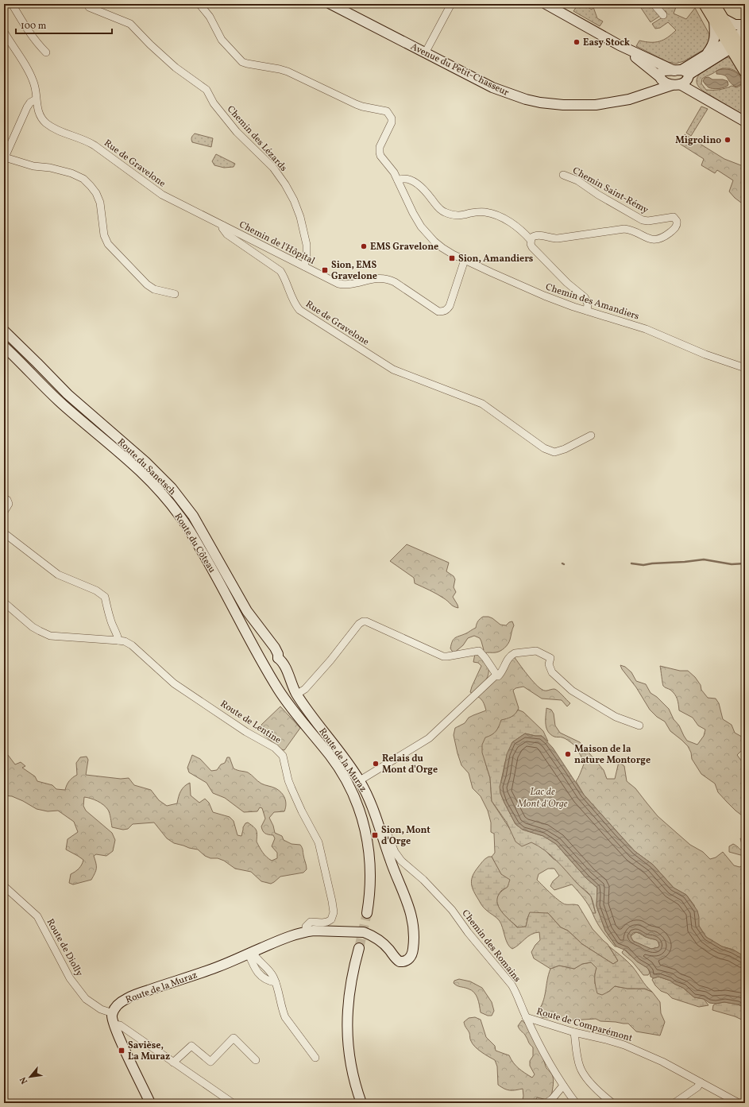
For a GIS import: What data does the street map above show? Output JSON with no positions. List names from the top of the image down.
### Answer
{
  "streets": {
    "street": [
      "Avenue du Petit-Chasseur",
      "Chemin des Lézards",
      "Rue de Gravelone",
      "Chemin Saint-Rémy",
      "Chemin de l'Hôpital",
      "Chemin des Amandiers",
      "Route du Sanetsch",
      "Route du Côteau",
      "Route de Lentine",
      "Route de la Muraz",
      "Chemin des Romains",
      "Route de Diolly",
      "Route de Comparémont"
    ]
  },
  "crossings": [
    ["Chemin des Lézards", "Chemin de l'Hôpital"],
    ["Rue de Gravelone", "Chemin de l'Hôpital"],
    ["Chemin de l'Hôpital", "Chemin des Amandiers"],
    ["Route du Sanetsch", "Route de la Muraz"],
    ["Route de Lentine", "Route de la Muraz"],
    ["Route de la Muraz", "Chemin des Romains"],
    ["Route de la Muraz", "Route de Diolly"],
    ["Chemin des Romains", "Route de Comparémont"]
  ],
  "water": ["Lac de Mont d'Orge"],
  "places": {
    "other": [
      "Easy Stock",
      "Migrolino",
      "EMS Gravelone",
      "Maison de la nature Montorge",
      "Relais du Mont d'Orge"
    ],
    "transit": [
      "Sion, Amandiers",
      "Sion, EMS Gravelone",
      "Sion, Mont d'Orge",
      "Savièse, La Muraz"
    ]
  },
  "scale_bar": "100 m",
  "north": "bottom left"
}
